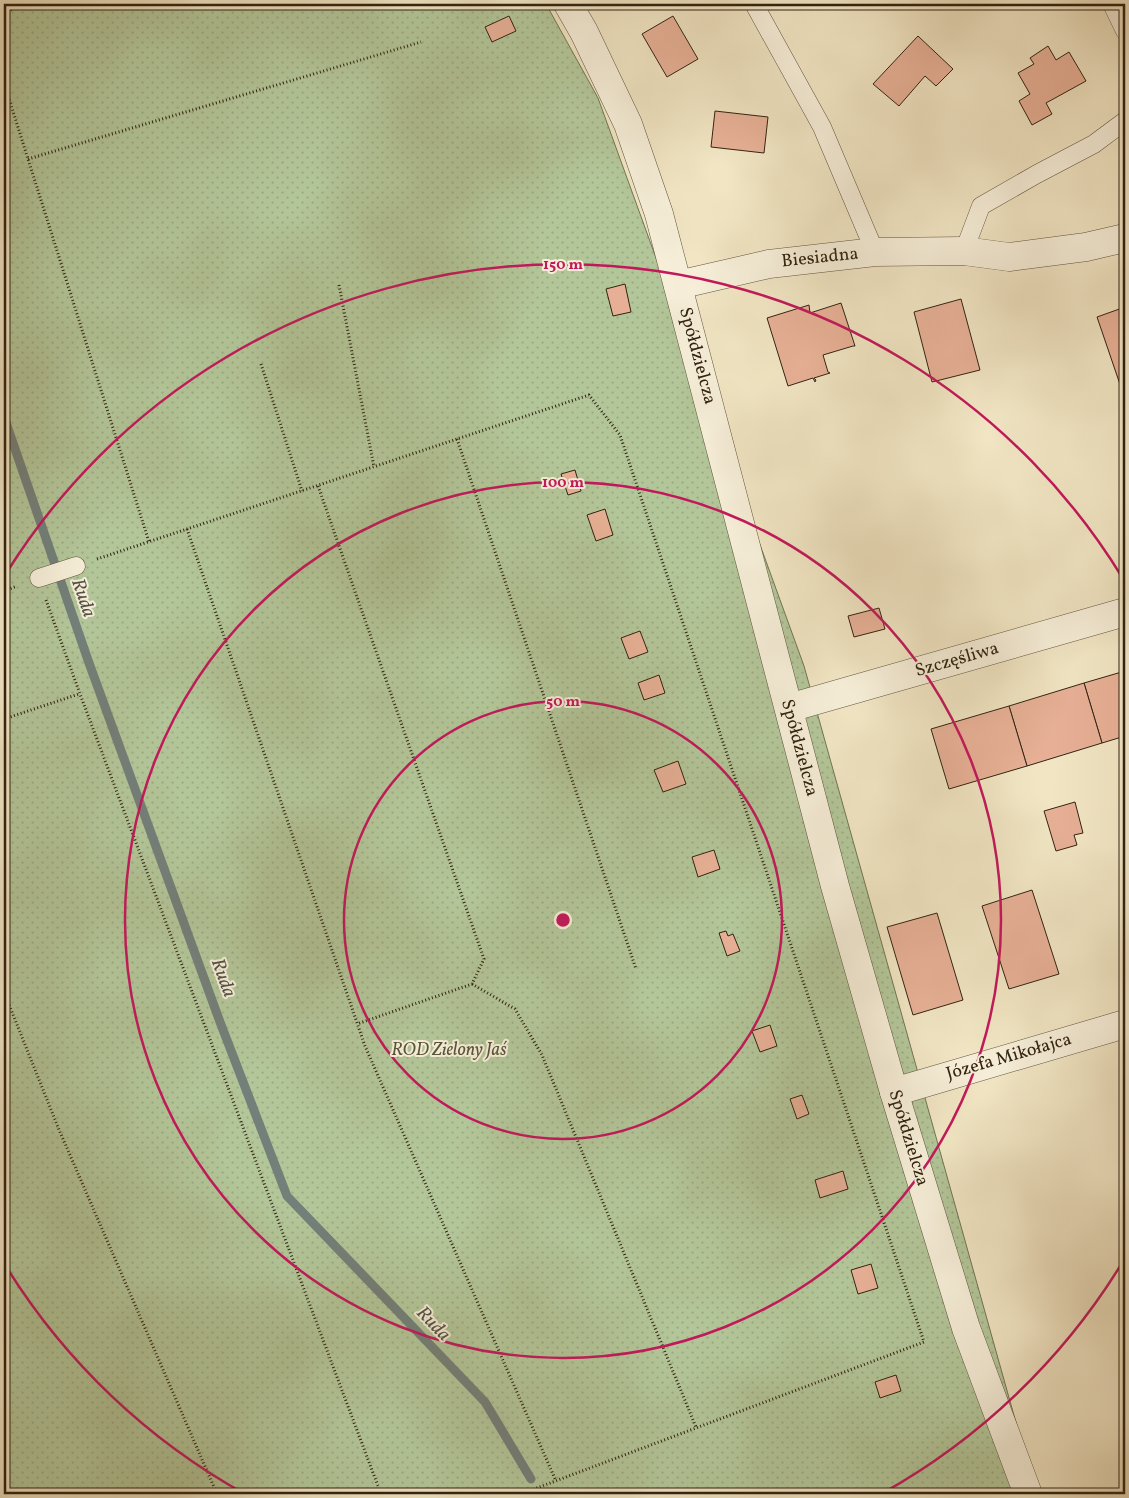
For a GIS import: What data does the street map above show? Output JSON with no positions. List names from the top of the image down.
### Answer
{
  "streets": {
    "street": [
      "Biesiadna",
      "Spółdzielcza",
      "Szczęśliwa",
      "Józefa Mikołajca"
    ]
  },
  "crossings": [
    ["Biesiadna", "Spółdzielcza"],
    ["Spółdzielcza", "Szczęśliwa"],
    ["Spółdzielcza", "Józefa Mikołajca"]
  ],
  "water": ["Ruda"],
  "parks": ["ROD Zielony Jaś"],
  "rings": ["150 m", "100 m", "50 m"]
}
